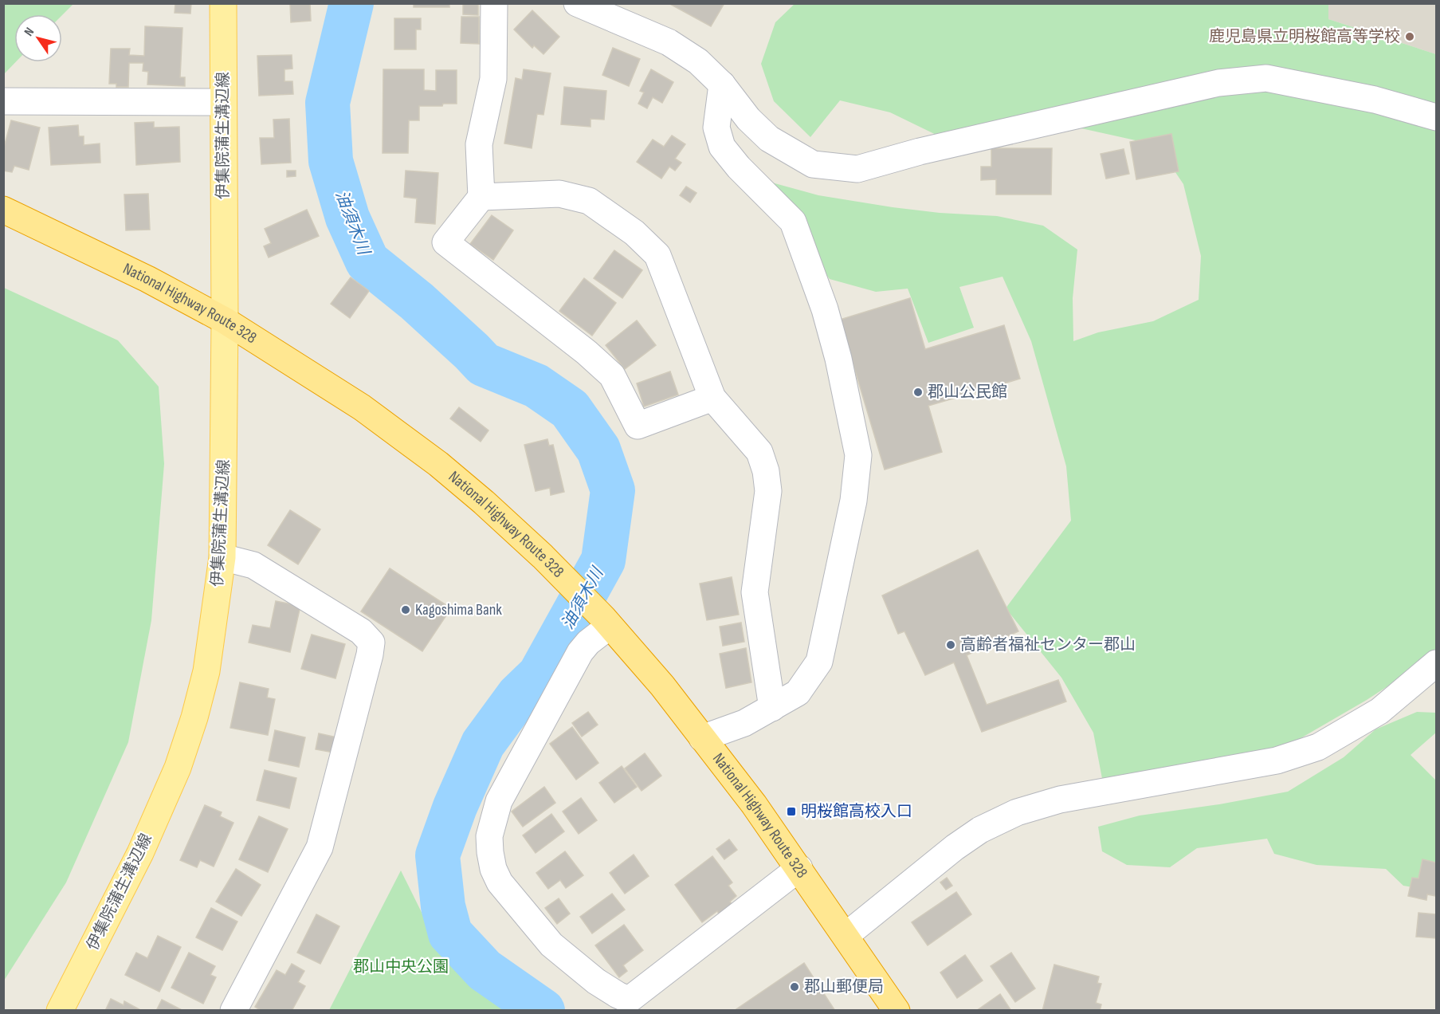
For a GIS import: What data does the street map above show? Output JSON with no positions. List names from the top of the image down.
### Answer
{
  "streets": {
    "highway": ["National Highway Route 328"],
    "main road": ["伊集院蒲生溝辺線"]
  },
  "crossings": [
    ["伊集院蒲生溝辺線", "National Highway Route 328"]
  ],
  "water": ["油須木川"],
  "parks": ["郡山中央公園"],
  "places": {
    "other": [
      "鹿児島県立明桜館高等学校",
      "郡山公民館",
      "Kagoshima Bank",
      "高齢者福祉センター郡山",
      "郡山郵便局"
    ],
    "transit": ["明桜館高校入口"]
  },
  "north": "top left"
}
